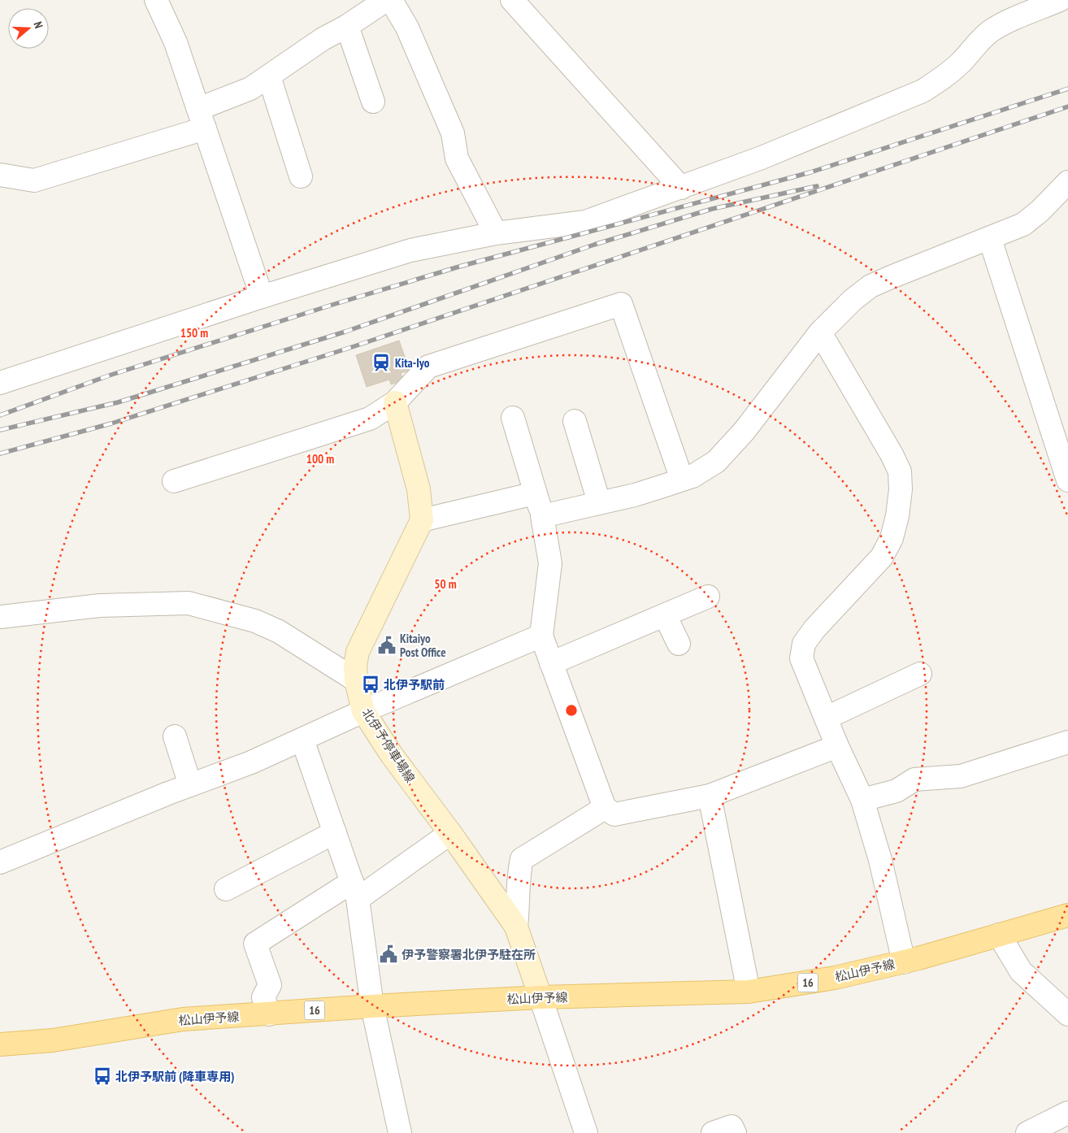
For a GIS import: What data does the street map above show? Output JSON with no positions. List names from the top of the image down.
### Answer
{
  "streets": {
    "main road": ["北伊予停車場線", "松山伊予線", "16"]
  },
  "crossings": [
    ["北伊予停車場線", "松山伊予線"]
  ],
  "places": {
    "station": ["Kita-Iyo"],
    "public building": ["Kitaiyo Post Office", "伊予警察署北伊予駐在所"],
    "bus stop": ["北伊予駅前", "北伊予駅前 (降車専用)"]
  },
  "north": "right",
  "rings": ["150 m", "100 m", "50 m"]
}
